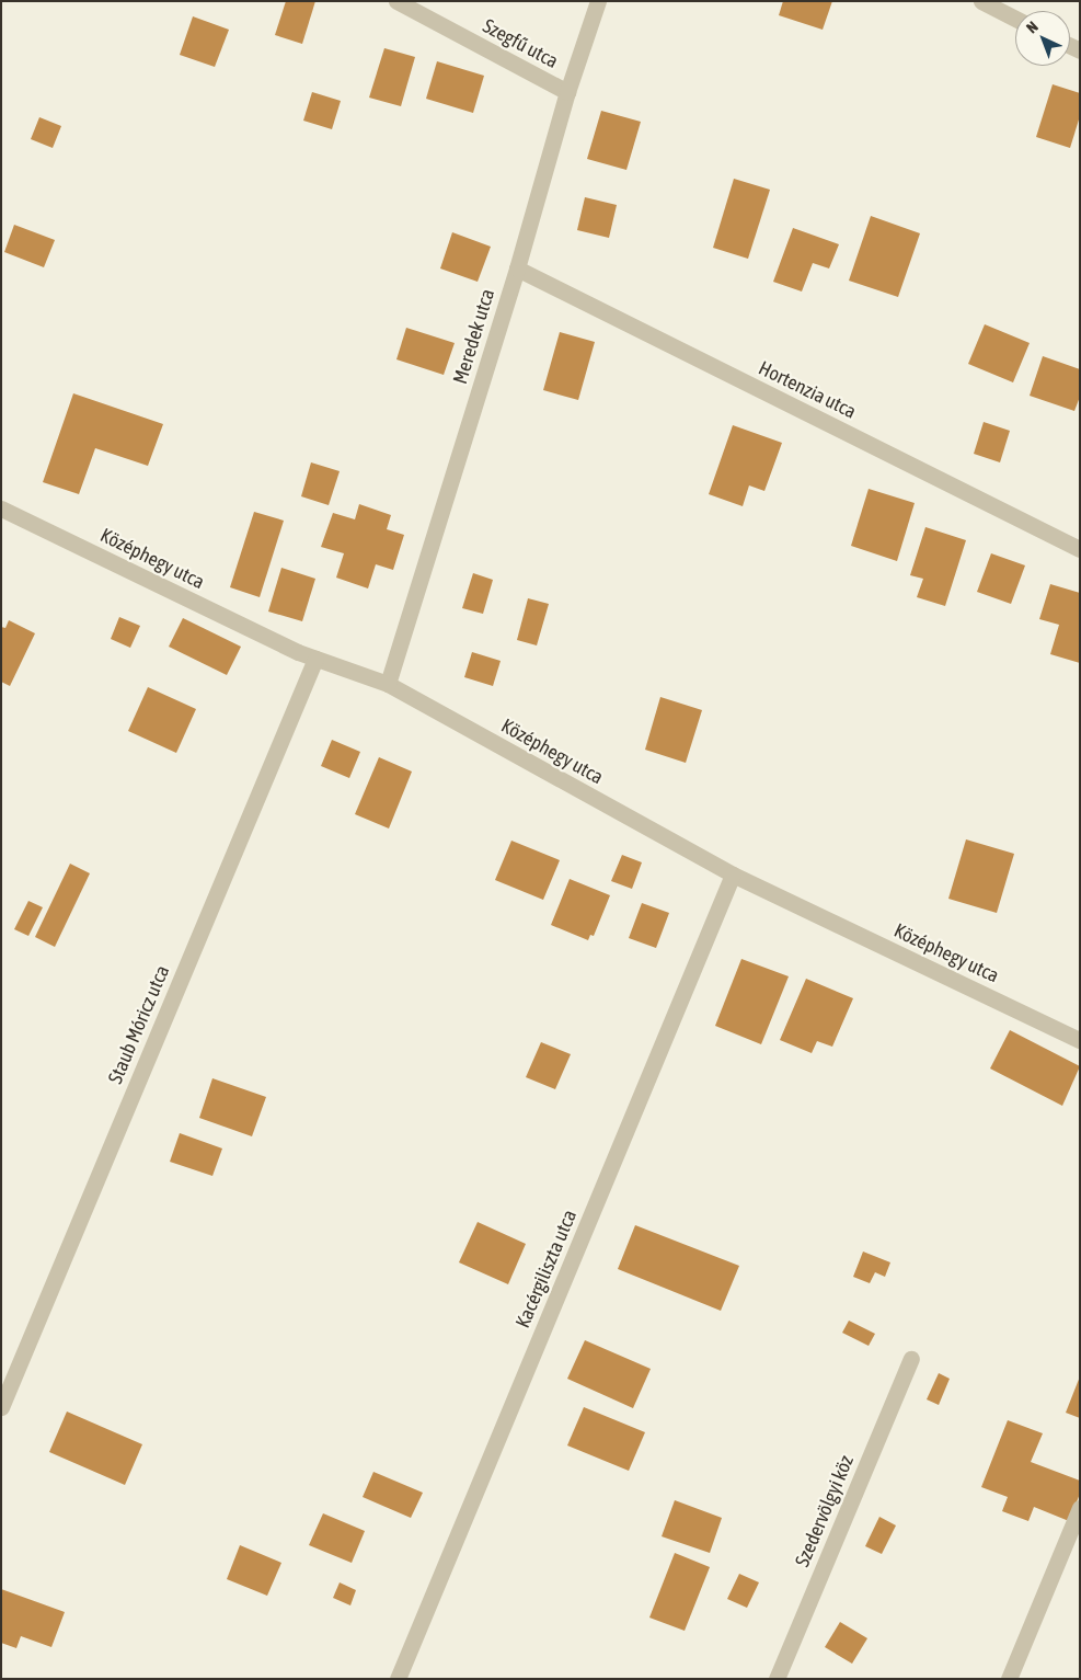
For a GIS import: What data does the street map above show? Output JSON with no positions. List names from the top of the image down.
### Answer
{
  "streets": {
    "street": [
      "Szegfű utca",
      "Meredek utca",
      "Hortenzia utca",
      "Középhegy utca",
      "Staub Móricz utca",
      "Kacérgiliszta utca",
      "Szedervölgyi köz"
    ]
  },
  "crossings": [
    ["Szegfű utca", "Meredek utca"],
    ["Meredek utca", "Hortenzia utca"],
    ["Meredek utca", "Középhegy utca"],
    ["Középhegy utca", "Staub Móricz utca"],
    ["Középhegy utca", "Kacérgiliszta utca"]
  ],
  "north": "top left"
}
